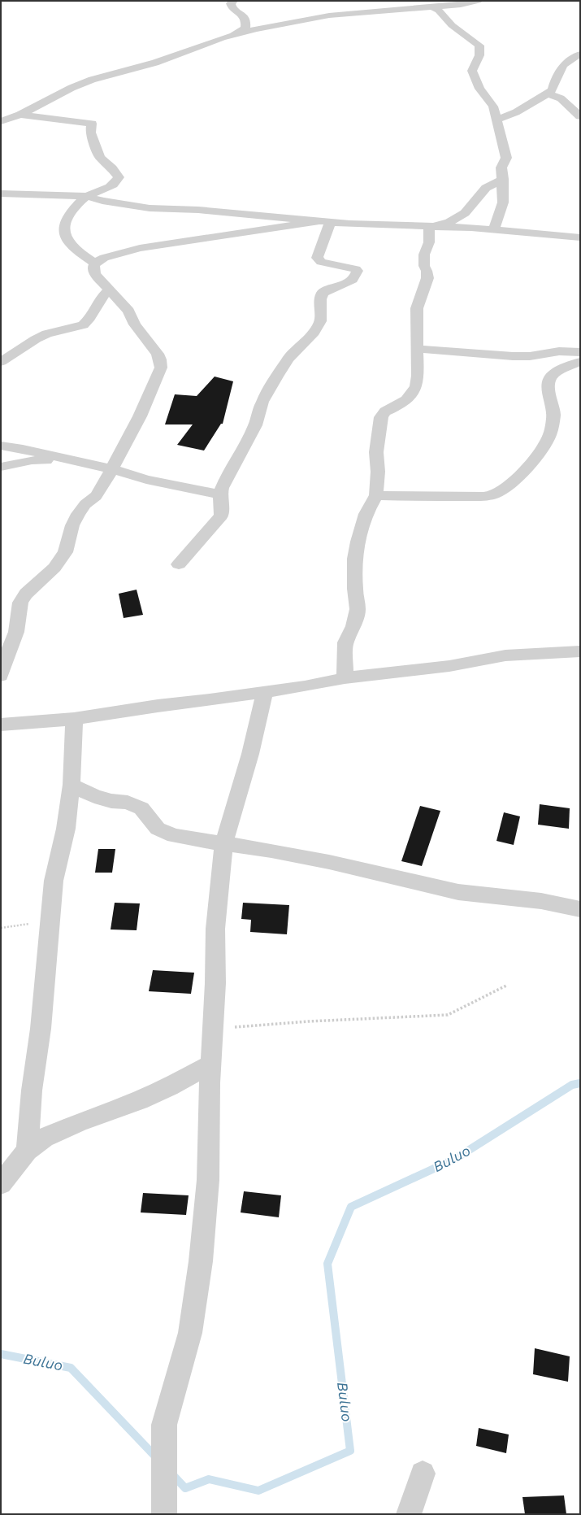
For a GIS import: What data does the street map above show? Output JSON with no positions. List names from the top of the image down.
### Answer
{
  "water": ["Buluo"]
}
